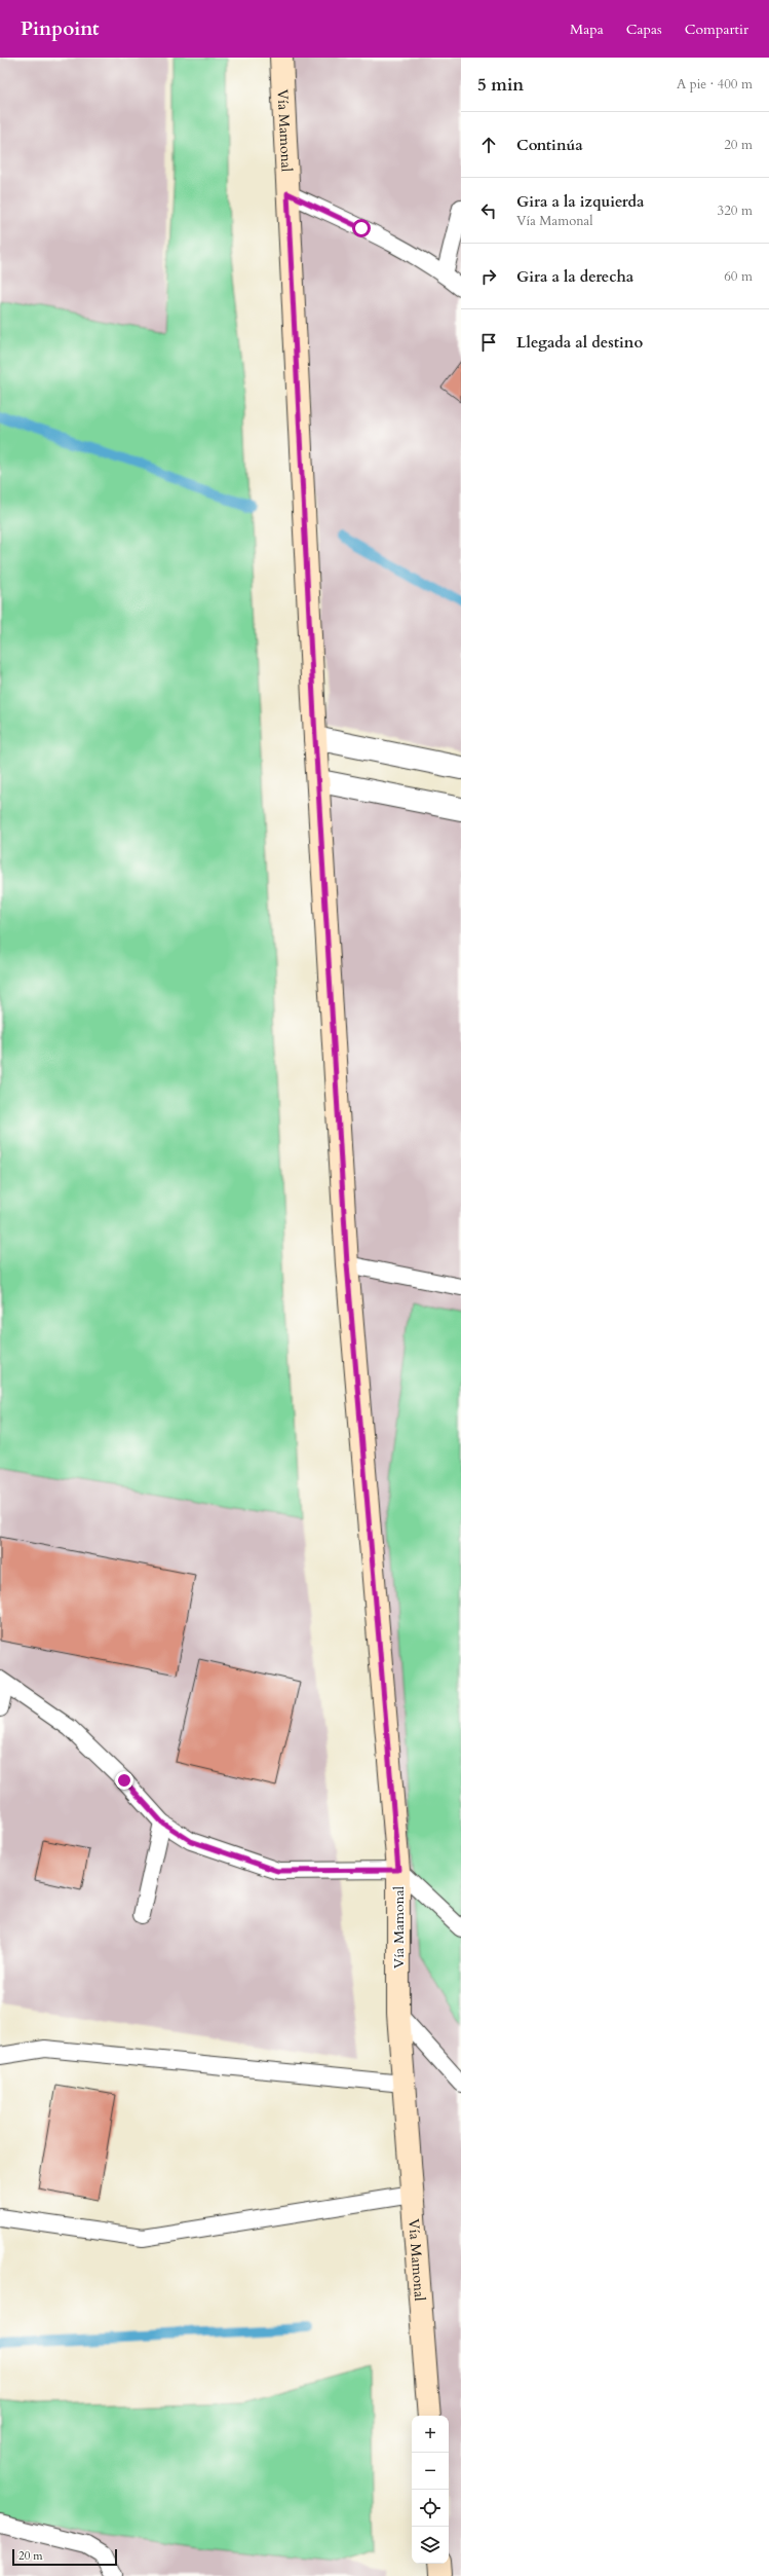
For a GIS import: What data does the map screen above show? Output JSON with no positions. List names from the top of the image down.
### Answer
{
  "streets": {
    "street": ["Vía Mamonal"]
  },
  "scale_bar": "20 m",
  "page": {
    "header": "Pinpoint",
    "nav": ["Mapa", "Capas", "Compartir"],
    "heading": ["5 min", "A pie · 400 m"],
    "list": [
      ["Continúa", "20 m"],
      ["Gira a la izquierda", "Vía Mamonal", "320 m"],
      ["Gira a la derecha", "60 m"],
      "Llegada al destino"
    ],
    "map_buttons": ["+", "−"],
    "scale": "20 m"
  }
}
